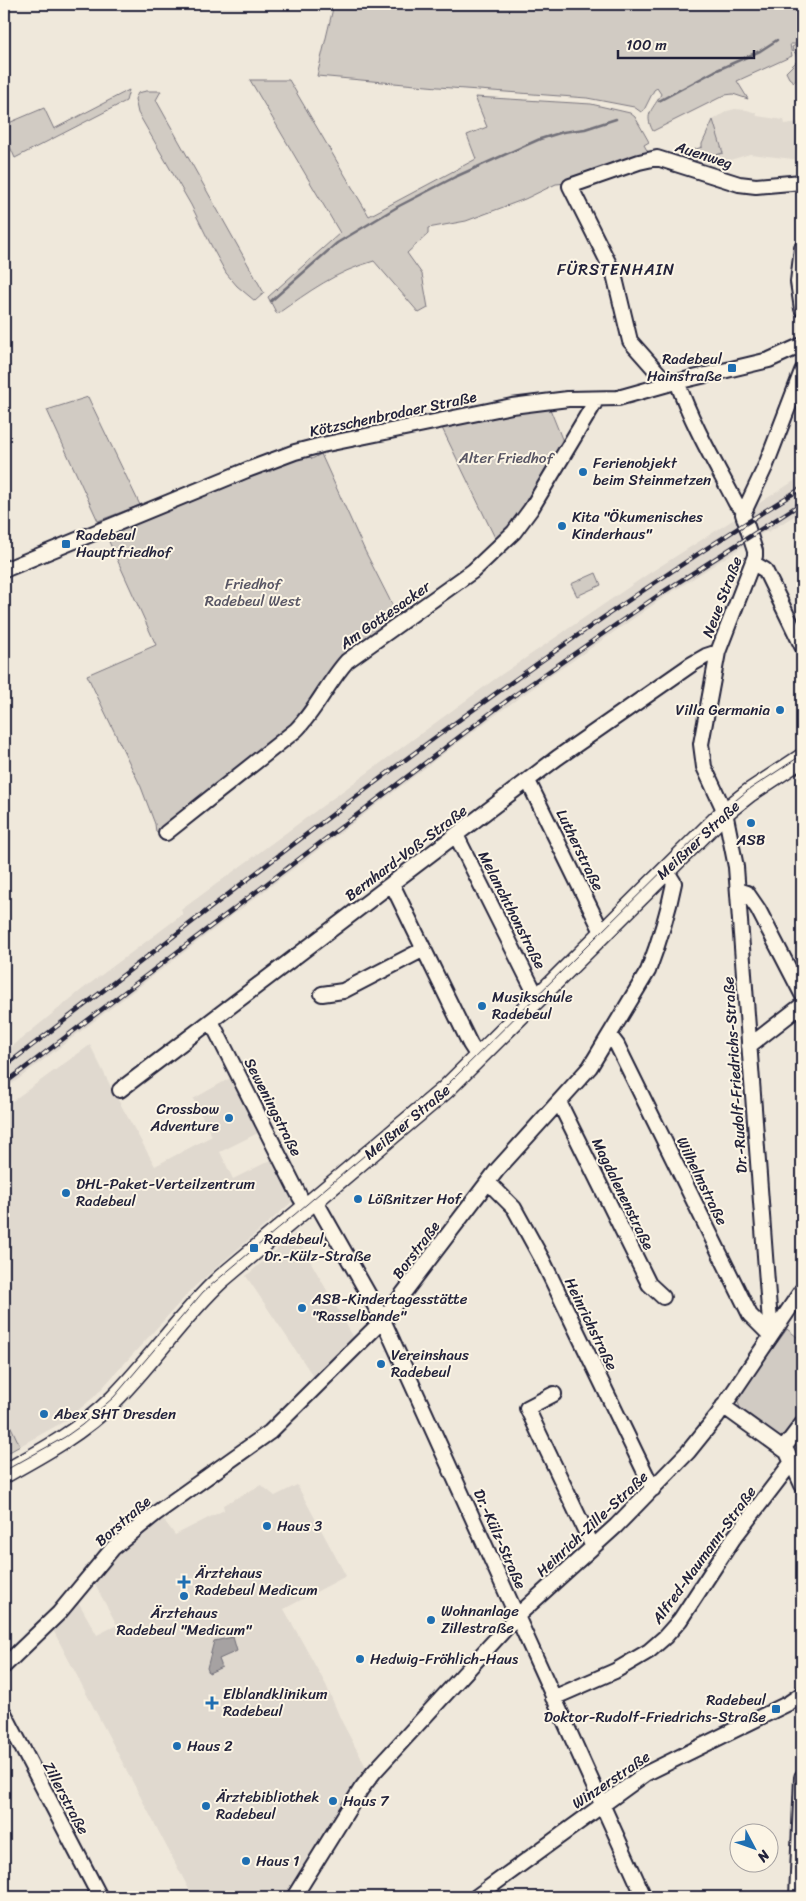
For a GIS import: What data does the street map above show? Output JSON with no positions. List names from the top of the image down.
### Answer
{
  "streets": {
    "main road": ["Meißner Straße"],
    "street": [
      "Auenweg",
      "Kötzschenbrodaer Straße",
      "Neue Straße",
      "Am Gottesacker",
      "Lutherstraße",
      "Bernhard-Voß-Straße",
      "Melanchthonstraße",
      "Dr.-Rudolf-Friedrichs-Straße",
      "Seweningstraße",
      "Wilhelmstraße",
      "Magdalenenstraße",
      "Borstraße",
      "Heinrichstraße",
      "Heinrich-Zille-Straße",
      "Dr.-Külz-Straße",
      "Alfred-Naumann-Straße",
      "Winzerstraße",
      "Zillerstraße"
    ]
  },
  "crossings": [
    ["Auenweg", "Kötzschenbrodaer Straße"],
    ["Kötzschenbrodaer Straße", "Am Gottesacker"],
    ["Neue Straße", "Meißner Straße"],
    ["Neue Straße", "Bernhard-Voß-Straße"],
    ["Neue Straße", "Dr.-Rudolf-Friedrichs-Straße"],
    ["Meißner Straße", "Lutherstraße"],
    ["Meißner Straße", "Melanchthonstraße"],
    ["Meißner Straße", "Dr.-Rudolf-Friedrichs-Straße"],
    ["Meißner Straße", "Seweningstraße"],
    ["Meißner Straße", "Borstraße"],
    ["Meißner Straße", "Dr.-Külz-Straße"],
    ["Lutherstraße", "Bernhard-Voß-Straße"],
    ["Bernhard-Voß-Straße", "Melanchthonstraße"],
    ["Bernhard-Voß-Straße", "Seweningstraße"],
    ["Dr.-Rudolf-Friedrichs-Straße", "Wilhelmstraße"],
    ["Dr.-Rudolf-Friedrichs-Straße", "Heinrich-Zille-Straße"],
    ["Seweningstraße", "Dr.-Külz-Straße"],
    ["Wilhelmstraße", "Borstraße"],
    ["Wilhelmstraße", "Heinrich-Zille-Straße"],
    ["Magdalenenstraße", "Borstraße"],
    ["Borstraße", "Heinrichstraße"],
    ["Borstraße", "Dr.-Külz-Straße"],
    ["Heinrichstraße", "Heinrich-Zille-Straße"],
    ["Heinrich-Zille-Straße", "Dr.-Külz-Straße"],
    ["Dr.-Külz-Straße", "Alfred-Naumann-Straße"],
    ["Dr.-Külz-Straße", "Winzerstraße"]
  ],
  "districts": ["FÜRSTENHAIN"],
  "parks": ["Alter Friedhof", "Friedhof Radebeul West"],
  "places": {
    "transit": [
      "Radebeul Hainstraße",
      "Radebeul Hauptfriedhof",
      "Radebeul, Dr.-Külz-Straße",
      "Radebeul Doktor-Rudolf-Friedrichs-Straße"
    ],
    "other": [
      "Ferienobjekt beim Steinmetzen",
      "Kita \"Ökumenisches Kinderhaus\"",
      "Villa Germania",
      "ASB",
      "Musikschule Radebeul",
      "Crossbow Adventure",
      "DHL-Paket-Verteilzentrum Radebeul",
      "Lößnitzer Hof",
      "ASB-Kindertagesstätte \"Rasselbande\"",
      "Vereinshaus Radebeul",
      "Abex SHT Dresden",
      "Haus 3",
      "Ärztehaus Radebeul \"Medicum\"",
      "Wohnanlage Zillestraße",
      "Hedwig-Fröhlich-Haus",
      "Haus 2",
      "Haus 7",
      "Ärztebibliothek Radebeul",
      "Haus 1"
    ],
    "health": ["Ärztehaus Radebeul Medicum", "Elblandklinikum Radebeul"]
  },
  "scale_bar": "100 m",
  "north": "bottom right"
}
